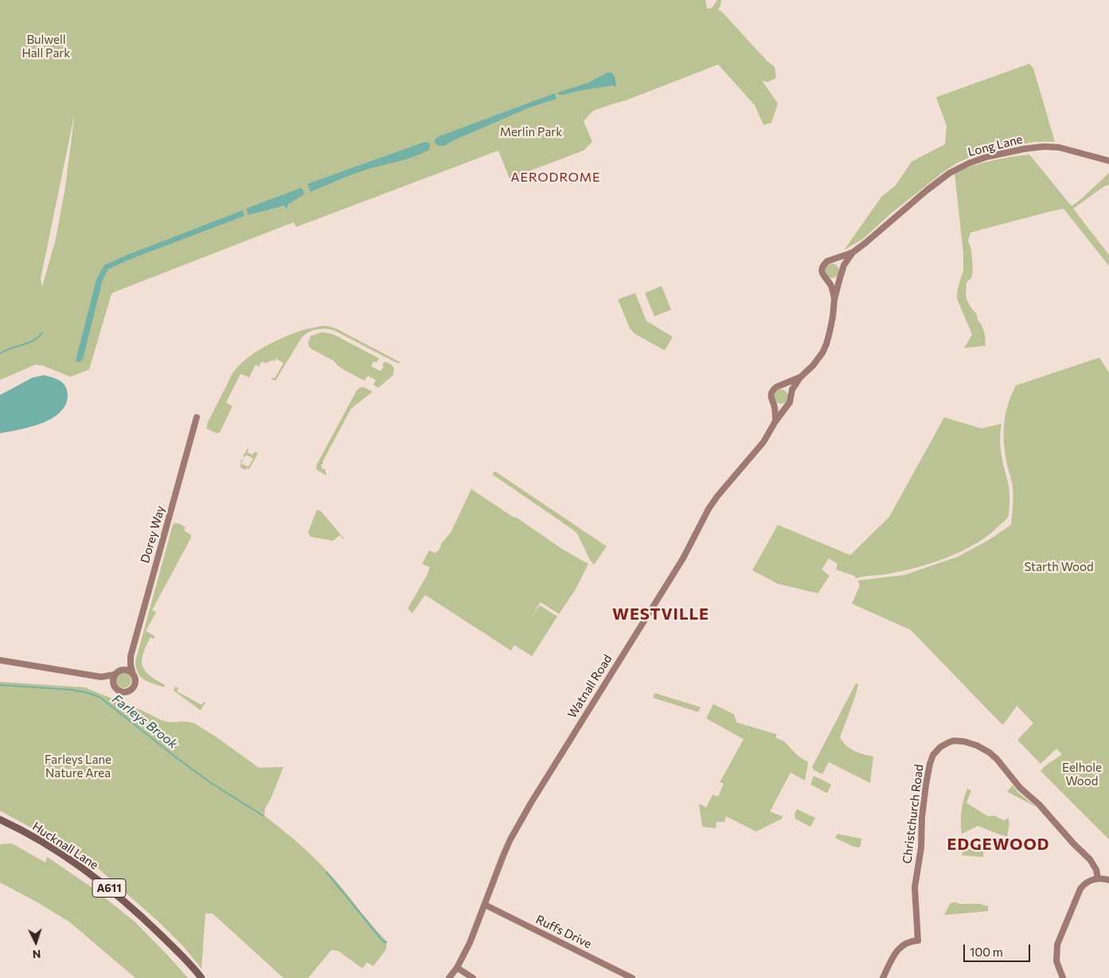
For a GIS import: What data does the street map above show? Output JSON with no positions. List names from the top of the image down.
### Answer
{
  "streets": {
    "main road": [
      "Long Lane",
      "Dorey Way",
      "Watnall Road",
      "Christchurch Road",
      "Hucknall Lane",
      "A611",
      "Ruffs Drive"
    ]
  },
  "crossings": [
    ["Long Lane", "Watnall Road"],
    ["Watnall Road", "Ruffs Drive"]
  ],
  "districts": ["AERODROME", "WESTVILLE", "EDGEWOOD"],
  "water": ["Farleys Brook"],
  "parks": [
    "Bulwell Hall Park",
    "Merlin Park",
    "Starth Wood",
    "Farleys Lane Nature Area",
    "Eelhole Wood"
  ],
  "scale_bar": "100 m",
  "north": "bottom"
}
